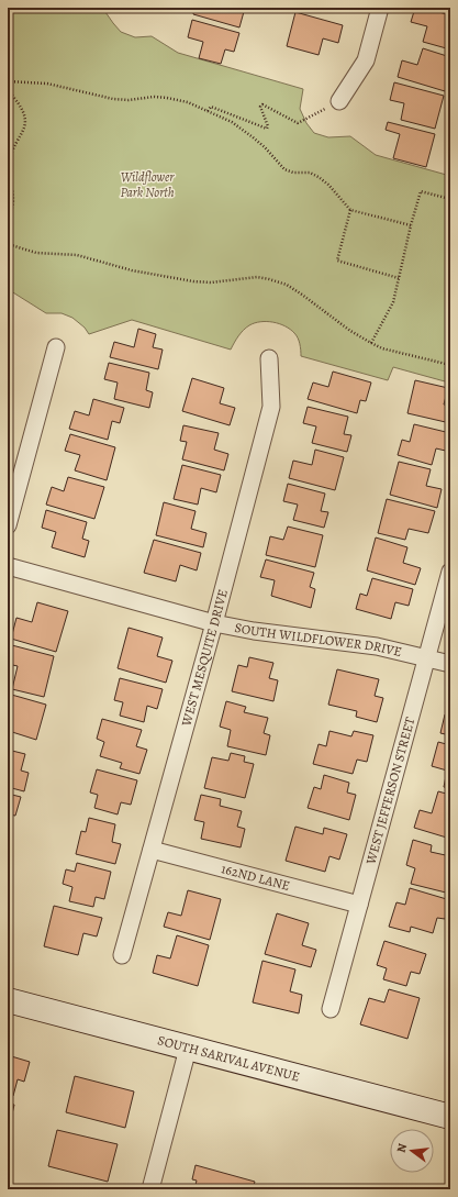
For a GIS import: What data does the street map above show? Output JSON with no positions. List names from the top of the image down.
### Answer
{
  "streets": {
    "main road": ["SOUTH SARIVAL AVENUE"],
    "street": [
      "SOUTH WILDFLOWER DRIVE",
      "WEST MESQUITE DRIVE",
      "WEST JEFFERSON STREET",
      "162ND LANE"
    ]
  },
  "crossings": [
    ["SOUTH WILDFLOWER DRIVE", "WEST MESQUITE DRIVE"],
    ["SOUTH WILDFLOWER DRIVE", "WEST JEFFERSON STREET"],
    ["WEST MESQUITE DRIVE", "162ND LANE"],
    ["WEST JEFFERSON STREET", "162ND LANE"]
  ],
  "parks": ["Wildflower Park North"],
  "north": "left"
}
